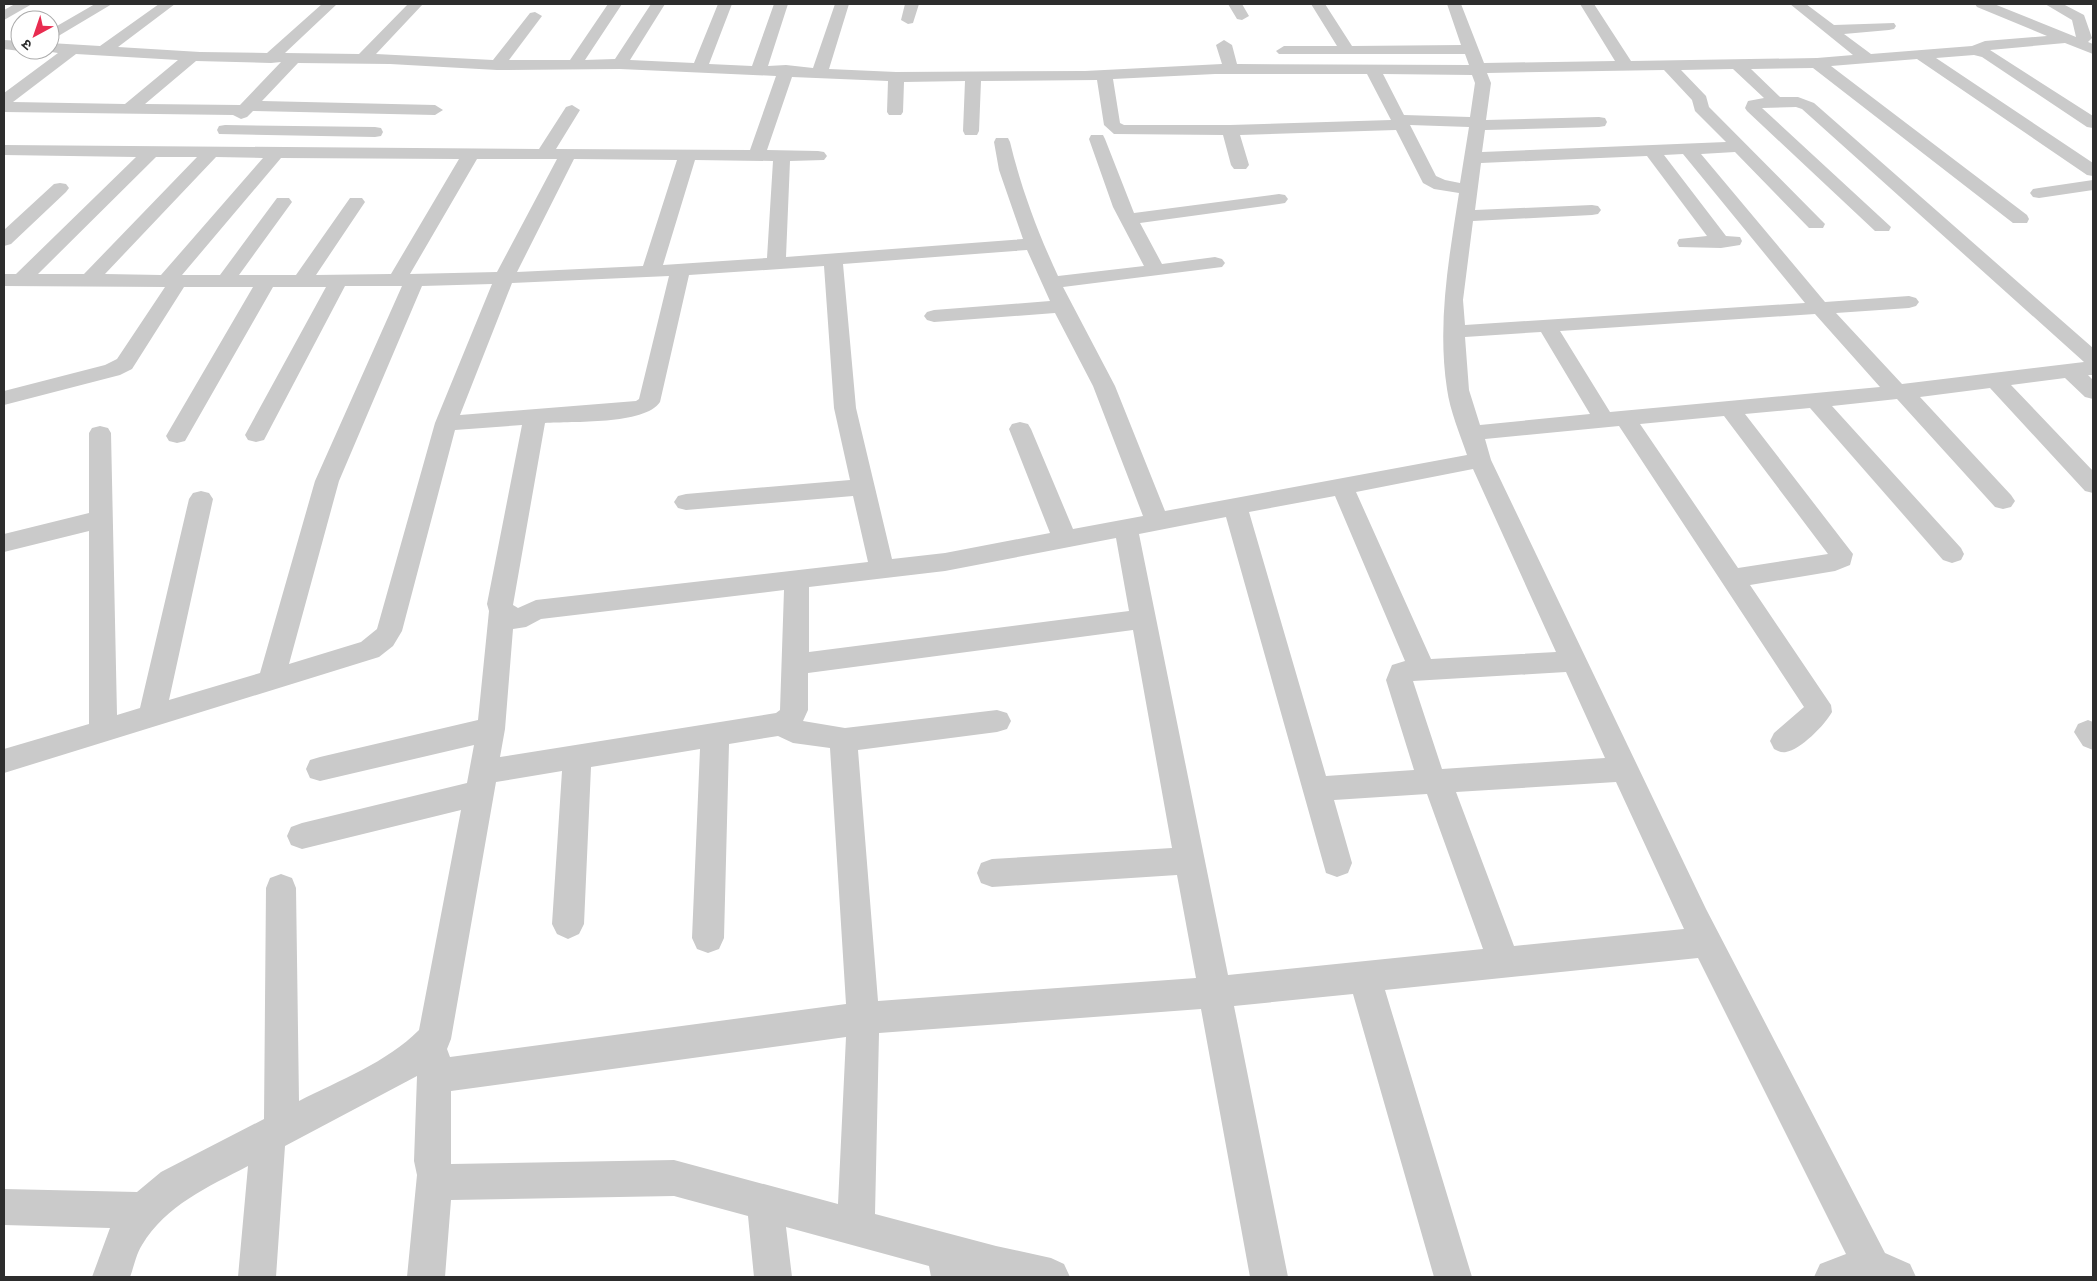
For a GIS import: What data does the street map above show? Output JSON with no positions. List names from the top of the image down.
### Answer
{
  "north": "bottom left"
}
